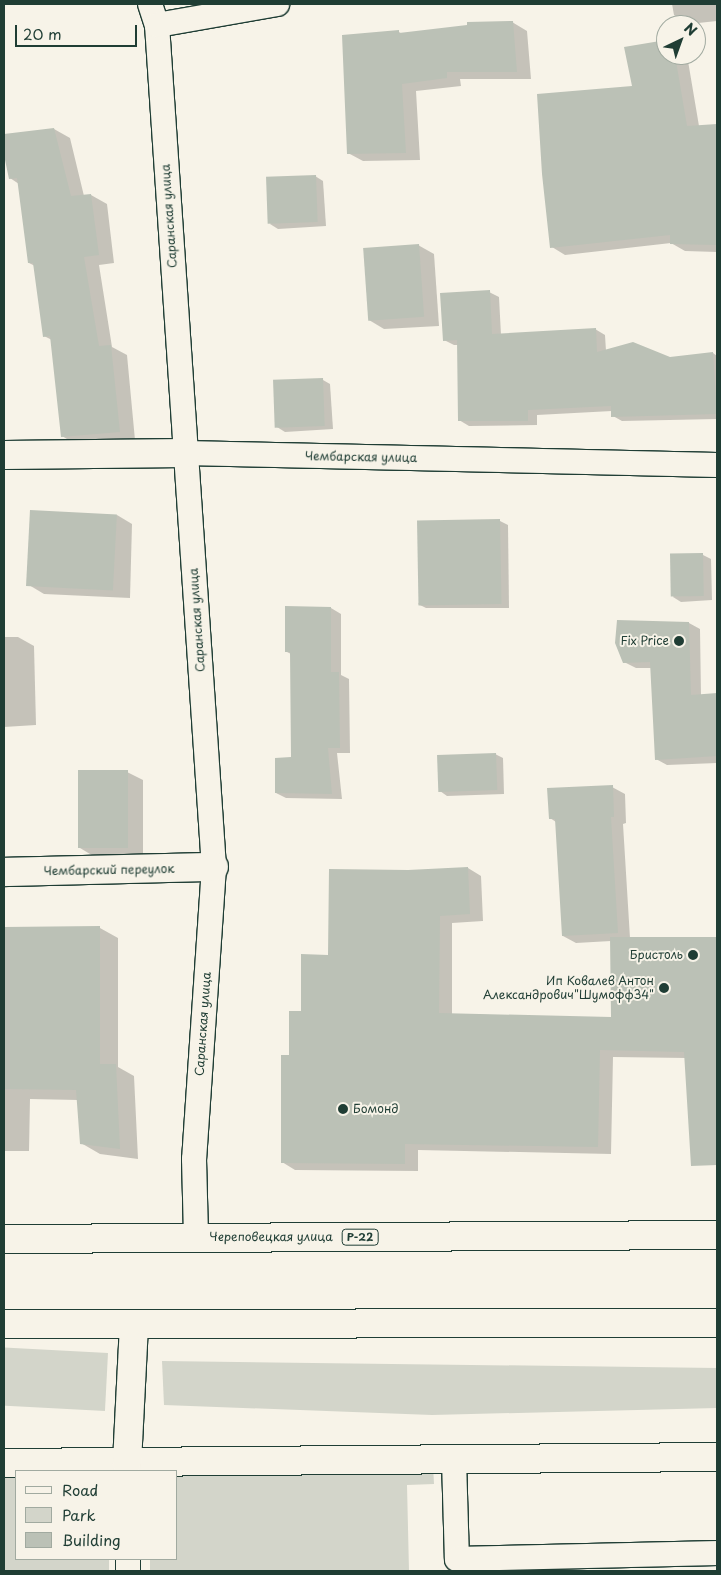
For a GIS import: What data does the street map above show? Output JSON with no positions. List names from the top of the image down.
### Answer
{
  "streets": {
    "main road": [
      "Чембарская улица",
      "Чембарский переулок",
      "Череповецкая улица",
      "Р-22"
    ],
    "lane": ["Саранская улица"]
  },
  "crossings": [
    ["Саранская улица", "Чембарская улица"],
    ["Саранская улица", "Чембарский переулок"],
    ["Саранская улица", "Череповецкая улица"]
  ],
  "places": [
    "Fix Price",
    "Бристоль",
    "Ип Ковалев Антон Александрович\"Шумофф34\"",
    "Бомонд"
  ],
  "legend": ["Road", "Park", "Building"],
  "scale_bar": "20 m",
  "north": "top right"
}
